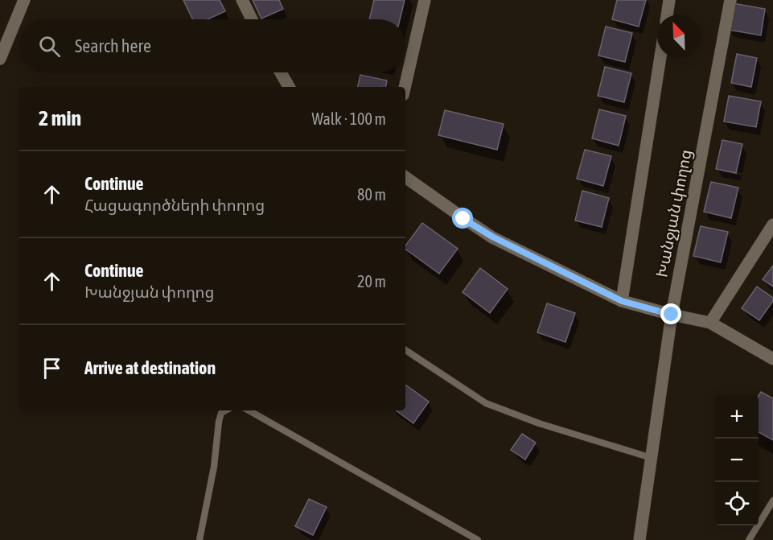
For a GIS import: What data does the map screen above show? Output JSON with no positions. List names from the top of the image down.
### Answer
{
  "streets": {
    "street": ["Խանջյան փողոց"]
  },
  "north": "top left",
  "page": {
    "search": "Search here",
    "heading": ["2 min", "Walk · 100 m"],
    "list": [
      ["Continue", "Հացագործների փողոց", "80 m"],
      ["Continue", "Խանջյան փողոց", "20 m"],
      "Arrive at destination"
    ],
    "map_buttons": ["+", "−"]
  }
}
